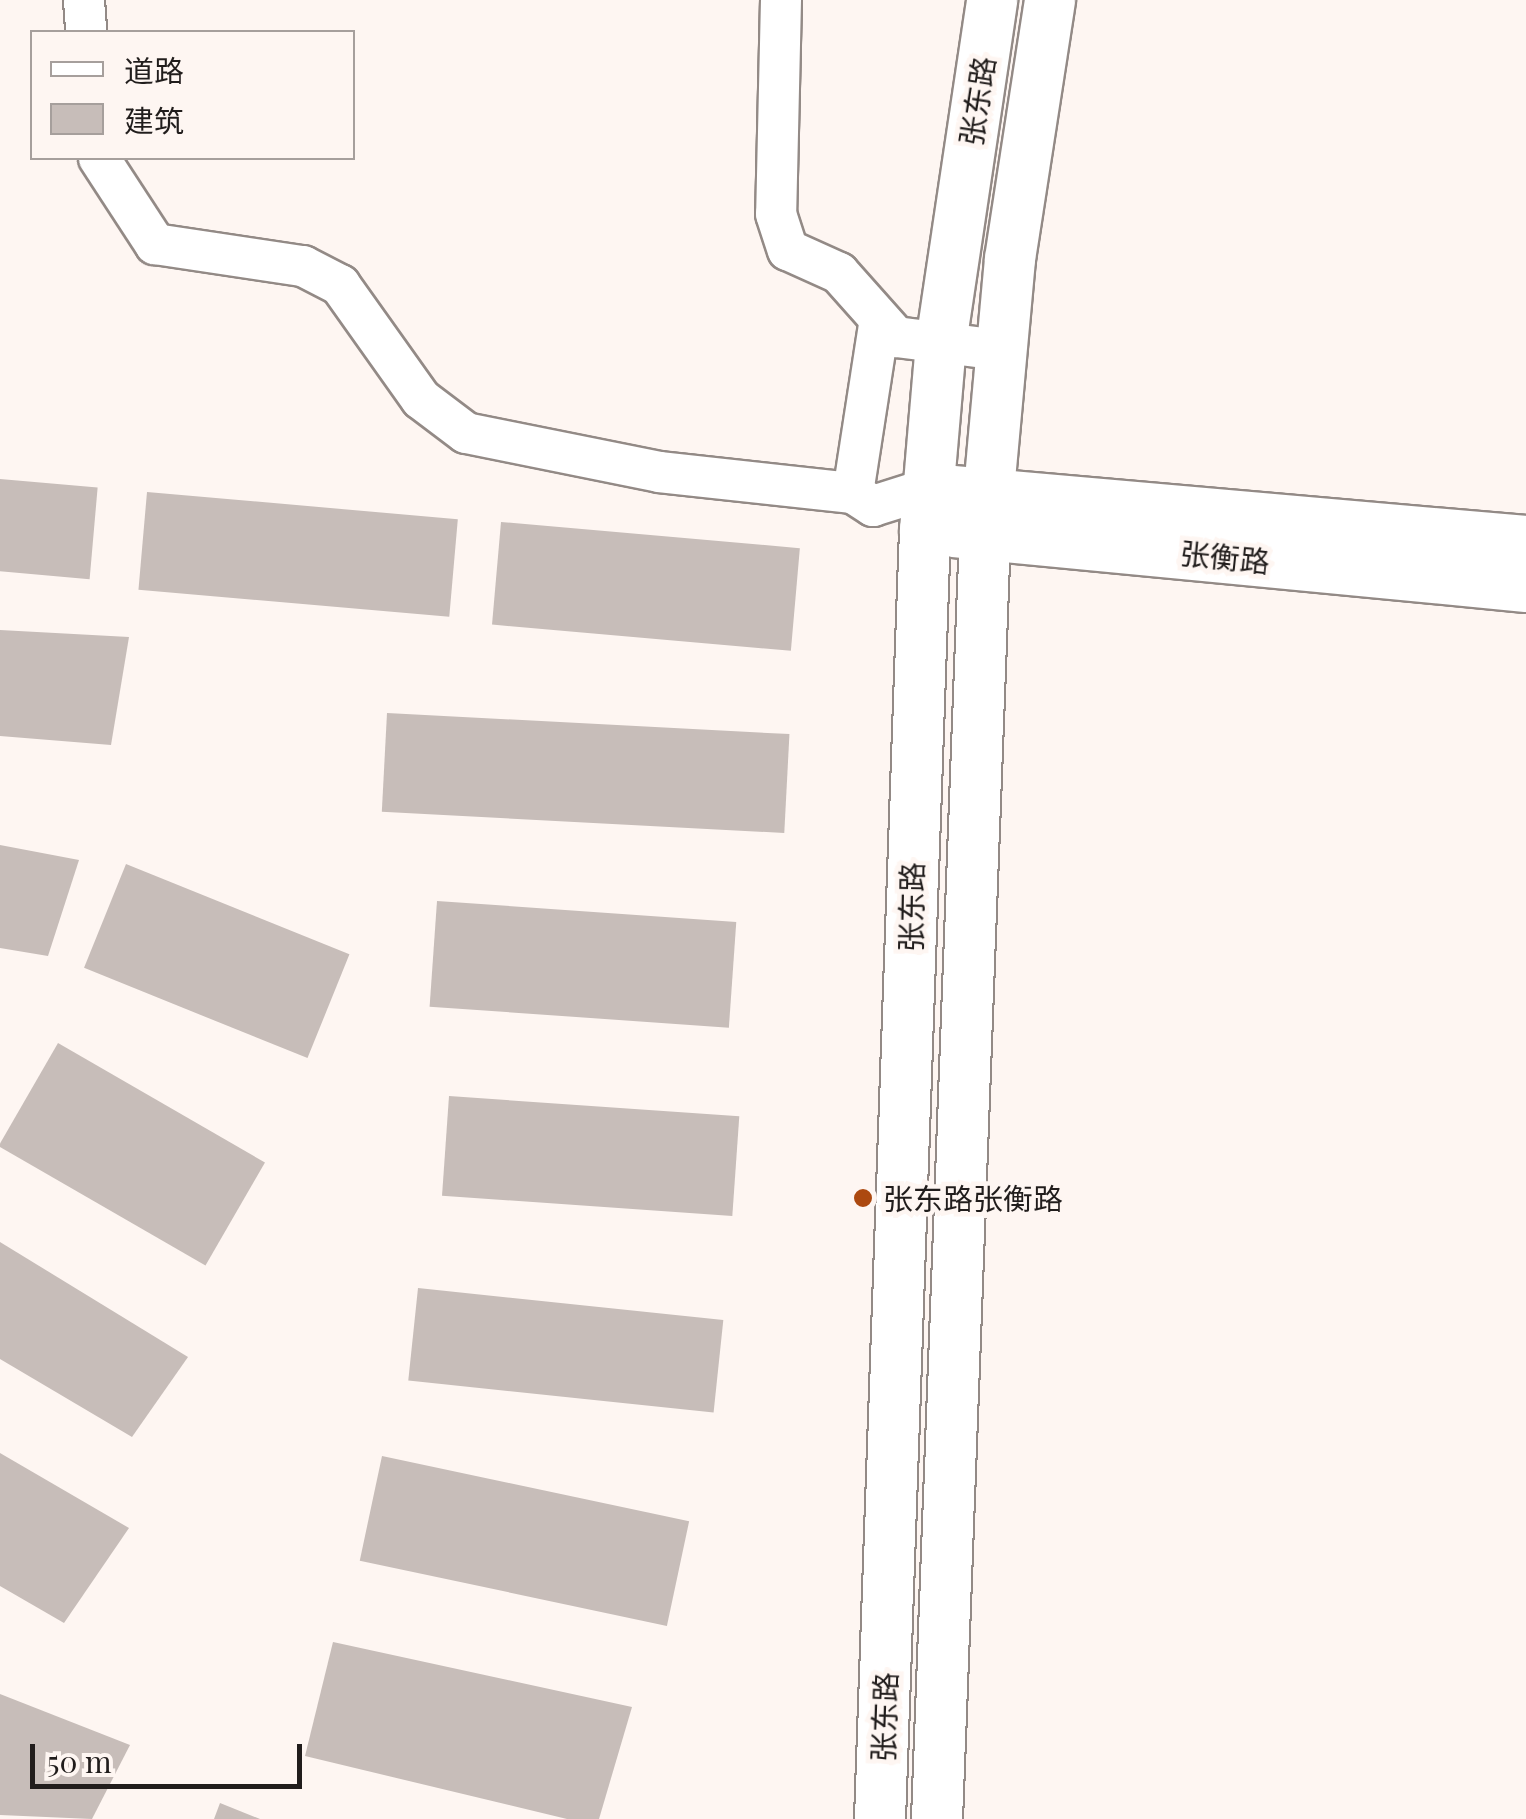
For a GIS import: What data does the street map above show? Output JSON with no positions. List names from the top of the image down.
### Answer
{
  "streets": {
    "main road": ["张东路", "张衡路"]
  },
  "crossings": [
    ["张东路", "张衡路"]
  ],
  "places": ["张东路张衡路"],
  "legend": ["道路", "建筑"],
  "scale_bar": "50 m"
}
